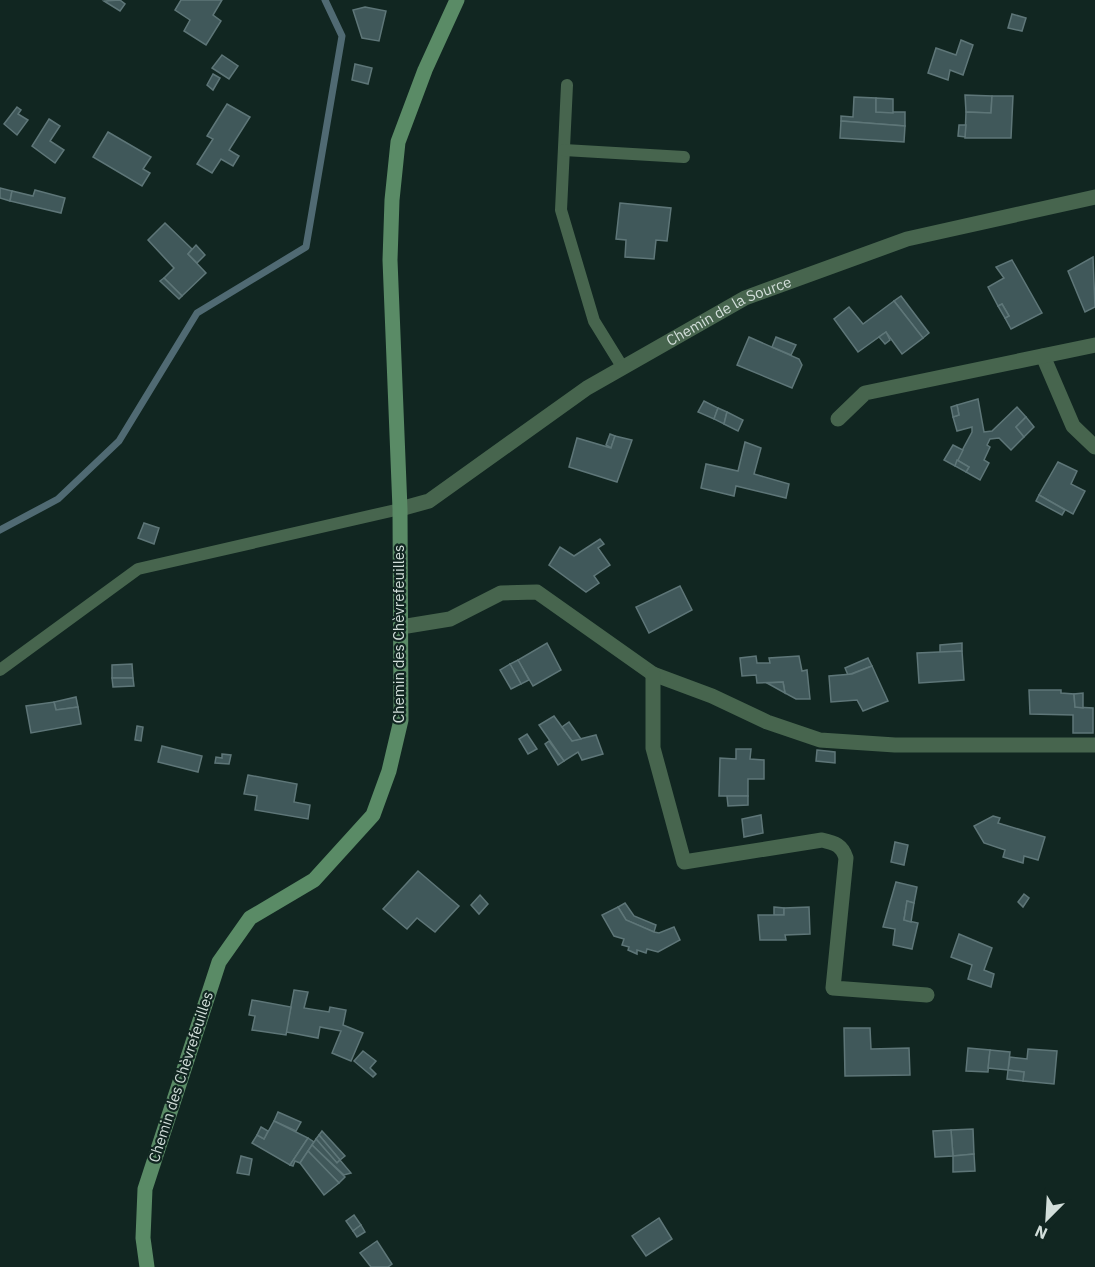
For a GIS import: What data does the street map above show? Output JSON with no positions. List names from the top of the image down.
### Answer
{
  "streets": {
    "street": ["Chemin de la Source", "Chemin des Chèvrefeuilles"]
  },
  "crossings": [
    ["Chemin de la Source", "Chemin des Chèvrefeuilles"]
  ],
  "north": "bottom left"
}
